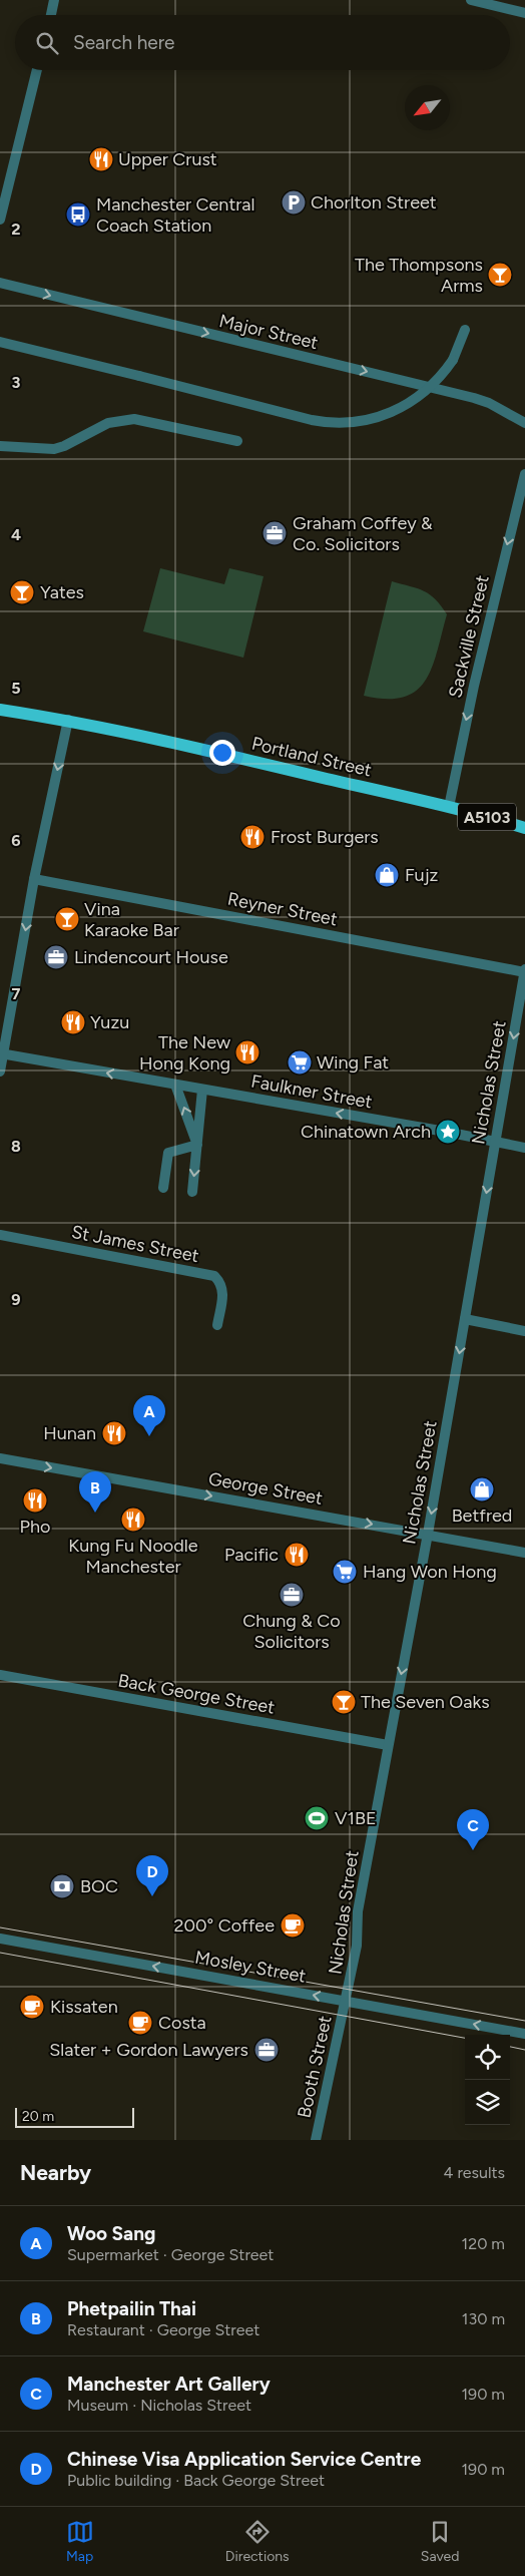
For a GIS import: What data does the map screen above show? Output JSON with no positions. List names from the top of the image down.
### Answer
{
  "streets": {
    "main road": ["Portland Street", "A5103"],
    "street": [
      "Major Street",
      "Sackville Street",
      "Reyner Street",
      "Nicholas Street",
      "Faulkner Street",
      "St James Street",
      "George Street",
      "Back George Street",
      "Mosley Street",
      "Booth Street"
    ]
  },
  "crossings": [
    ["Sackville Street", "Portland Street"],
    ["Reyner Street", "Nicholas Street"],
    ["Nicholas Street", "George Street"],
    ["Nicholas Street", "Back George Street"],
    ["Nicholas Street", "Mosley Street"],
    ["Nicholas Street", "Booth Street"],
    ["Mosley Street", "Booth Street"]
  ],
  "one_way": [
    "Major Street",
    "Sackville Street",
    "Nicholas Street",
    "Faulkner Street",
    "George Street",
    "Mosley Street"
  ],
  "places": {
    "restaurant": [
      "Upper Crust",
      "Frost Burgers",
      "Yuzu",
      "The New Hong Kong",
      "Hunan",
      "Pho",
      "Kung Fu Noodle Manchester",
      "Pacific"
    ],
    "parking": ["Chorlton Street"],
    "bus stop": ["Manchester Central Coach Station"],
    "bar": [
      "The Thompsons Arms",
      "Yates",
      "Vina Karaoke Bar",
      "The Seven Oaks"
    ],
    "office": [
      "Graham Coffey & Co. Solicitors",
      "Lindencourt House",
      "Chung & Co Solicitors",
      "Slater + Gordon Lawyers"
    ],
    "shop": ["Fujz", "Betfred"],
    "supermarket": ["Wing Fat", "Hang Won Hong"],
    "place": ["Chinatown Arch"],
    "sports": ["V1BE"],
    "bank": ["BOC"],
    "cafe": ["200° Coffee", "Kissaten", "Costa"]
  },
  "scale_bar": "20 m",
  "north": "bottom left",
  "page": {
    "search": "Search here",
    "pins": [
      "A",
      "B",
      "C",
      "D"
    ],
    "scale": "20 m",
    "heading": ["Nearby", "4 results"],
    "list": [
      {
        "mark": "A",
        "name": "Woo Sang",
        "note": "Supermarket · George Street",
        "value": "120 m"
      },
      {
        "mark": "B",
        "name": "Phetpailin Thai",
        "note": "Restaurant · George Street",
        "value": "130 m"
      },
      {
        "mark": "C",
        "name": "Manchester Art Gallery",
        "note": "Museum · Nicholas Street",
        "value": "190 m"
      },
      {
        "mark": "D",
        "name": "Chinese Visa Application Service Centre",
        "note": "Public building · Back George Street",
        "value": "190 m"
      }
    ],
    "nav": ["Map", "Directions", "Saved"]
  },
  "grid": {
    "rows": [
      "2",
      "3",
      "4",
      "5",
      "6",
      "7",
      "8",
      "9"
    ]
  }
}
